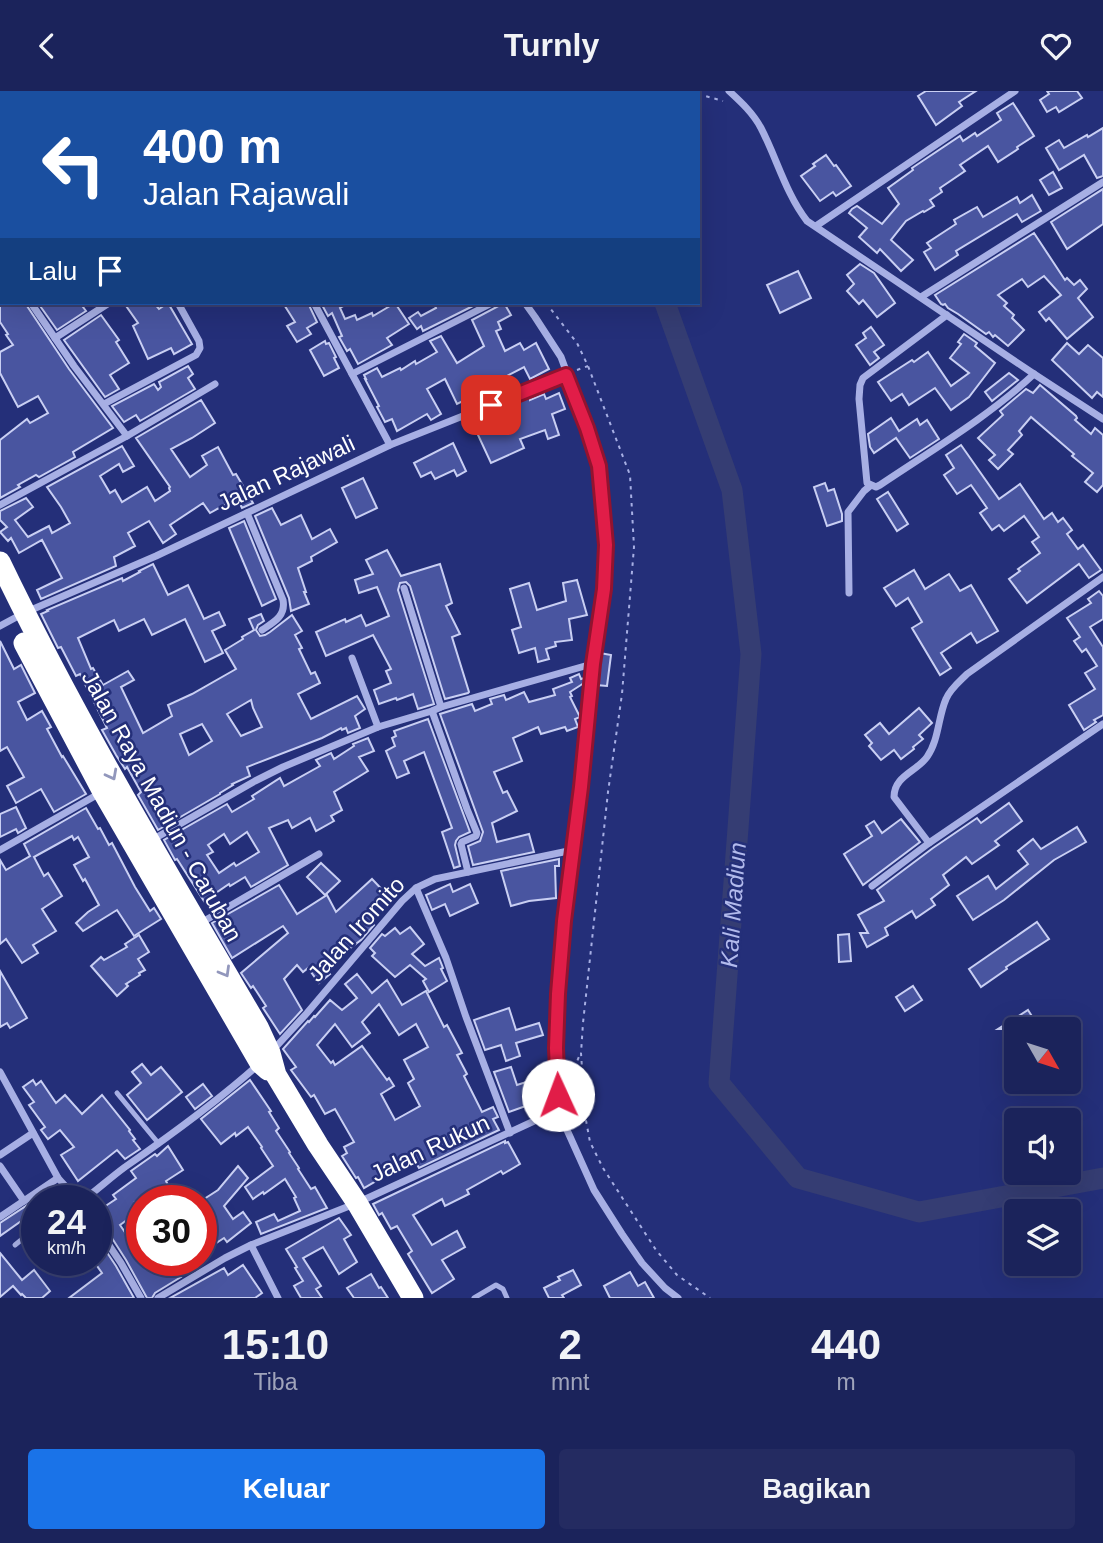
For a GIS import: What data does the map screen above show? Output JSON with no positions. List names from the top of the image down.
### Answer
{
  "streets": {
    "highway": ["Jalan Raya Madiun - Caruban"],
    "street": ["Jalan Rajawali", "Jalan Iromito", "Jalan Rukun"]
  },
  "crossings": [
    ["Jalan Rajawali", "Jalan Raya Madiun - Caruban"],
    ["Jalan Raya Madiun - Caruban", "Jalan Iromito"],
    ["Jalan Raya Madiun - Caruban", "Jalan Rukun"]
  ],
  "water": ["Kali Madiun"],
  "north": "bottom right",
  "page": {
    "header": "Turnly",
    "turn": ["400 m", "Jalan Rajawali"],
    "then": "Lalu",
    "speed": "24 km/h",
    "limit": "30",
    "eta": [
      "15:10",
      "Tiba",
      "2",
      "mnt",
      "440",
      "m"
    ],
    "buttons": ["Keluar", "Bagikan"]
  }
}
